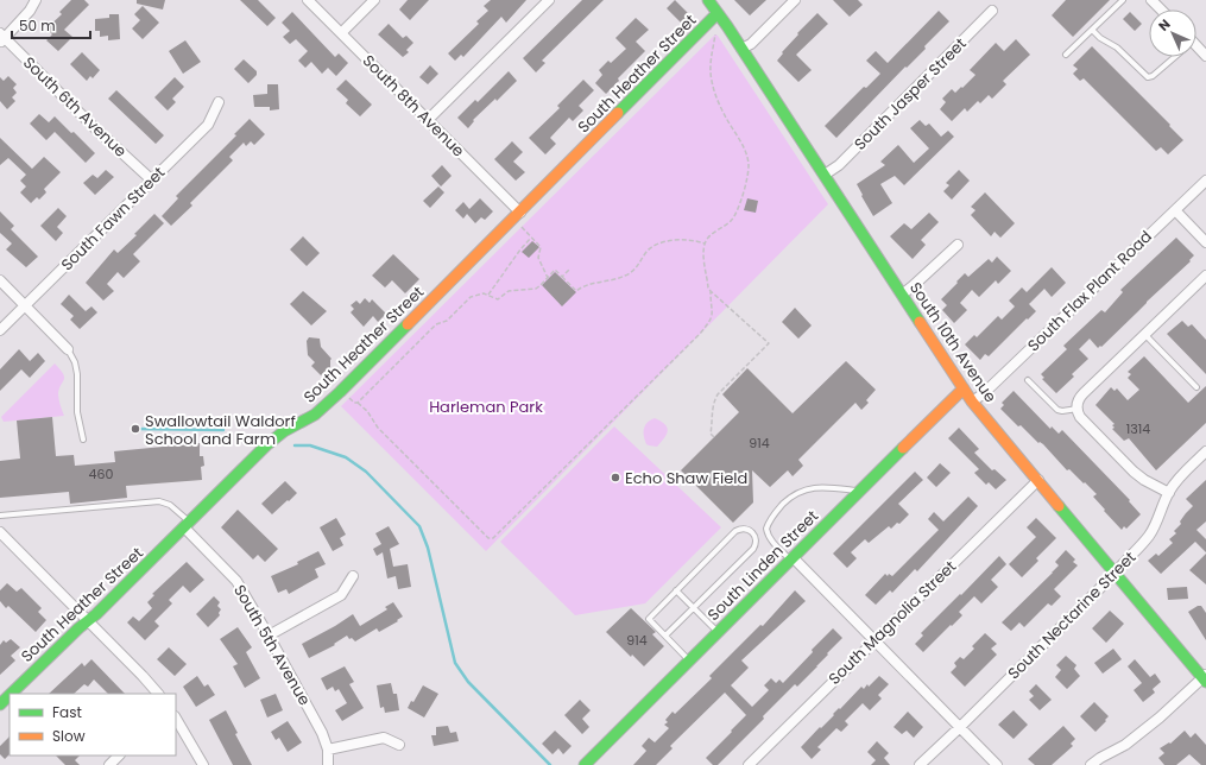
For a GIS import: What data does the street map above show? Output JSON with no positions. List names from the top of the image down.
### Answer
{
  "streets": {
    "street": [
      "South Heather Street",
      "South Jasper Street",
      "South 8th Avenue",
      "South 6th Avenue",
      "South Fawn Street",
      "South Flax Plant Road",
      "South 10th Avenue",
      "South Linden Street",
      "South Nectarine Street",
      "South Magnolia Street",
      "South 5th Avenue"
    ]
  },
  "crossings": [
    ["South Heather Street", "South 8th Avenue"],
    ["South Heather Street", "South 10th Avenue"],
    ["South Heather Street", "South 5th Avenue"],
    ["South Jasper Street", "South 10th Avenue"],
    ["South 6th Avenue", "South Fawn Street"],
    ["South Flax Plant Road", "South 10th Avenue"],
    ["South 10th Avenue", "South Linden Street"],
    ["South 10th Avenue", "South Nectarine Street"],
    ["South 10th Avenue", "South Magnolia Street"]
  ],
  "parks": ["Harleman Park"],
  "places": ["Swallowtail Waldorf School and Farm", "Echo Shaw Field"],
  "house_numbers": [
    "1314",
    "914",
    "460",
    "914"
  ],
  "legend": ["Fast", "Slow"],
  "scale_bar": "50 m",
  "north": "top left"
}
